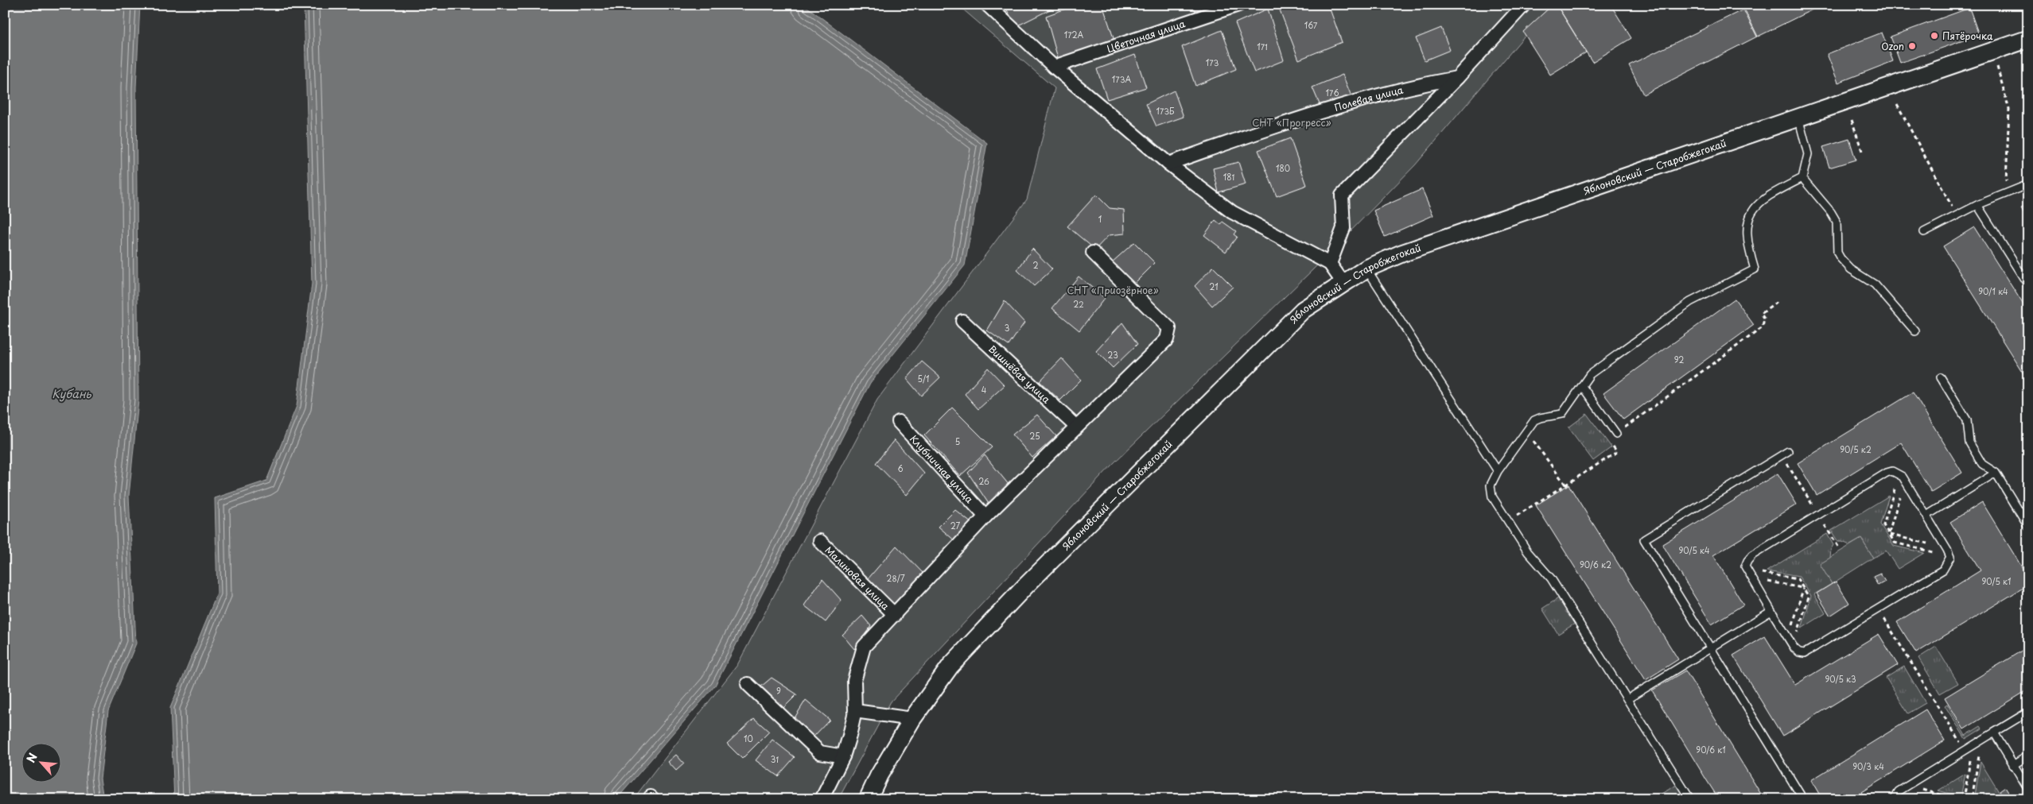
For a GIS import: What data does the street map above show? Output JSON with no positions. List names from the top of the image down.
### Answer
{
  "streets": {
    "street": [
      "Цветочная улица",
      "Полевая улица",
      "Яблоновский — Старобжегокай",
      "Вишнёвая улица",
      "Клубничная улица",
      "Малиновая улица"
    ]
  },
  "water": ["Кубань"],
  "parks": ["СНТ «Прогресс»", "СНТ «Приозёрное»"],
  "places": ["Пятёрочка", "Ozon"],
  "house_numbers": [
    "167",
    "172А",
    "171",
    "173",
    "173А",
    "176",
    "173Б",
    "180",
    "181",
    "1",
    "2",
    "21",
    "90/1 к4",
    "22",
    "3",
    "23",
    "92",
    "5/1",
    "4",
    "25",
    "5",
    "90/5 к2",
    "6",
    "26",
    "27",
    "90/5 к4",
    "90/6 к2",
    "28/7",
    "90/5 к1",
    "90/5 к3",
    "9",
    "10",
    "90/6 к1",
    "31",
    "90/3 к4"
  ],
  "north": "top left"
}
